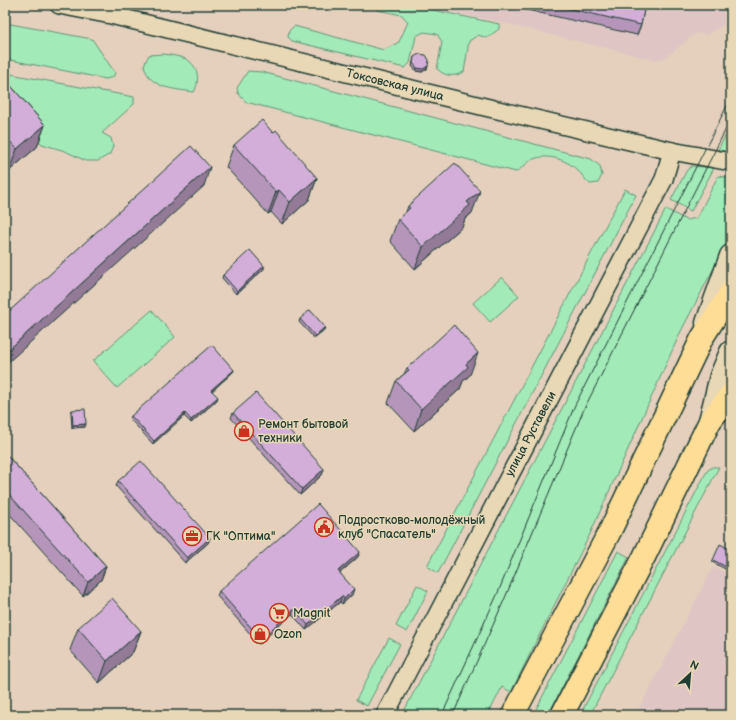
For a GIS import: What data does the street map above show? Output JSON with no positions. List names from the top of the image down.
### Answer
{
  "streets": {
    "street": ["Токсовская улица", "улица Руставели"]
  },
  "crossings": [
    ["Токсовская улица", "улица Руставели"]
  ],
  "places": {
    "shop": ["Ремонт бытовой техники", "Ozon"],
    "public building": ["Подростково-молодёжный клуб \"Спасатель\""],
    "office": ["ГК \"Оптима\""],
    "supermarket": ["Magnit"]
  },
  "north": "top right"
}
